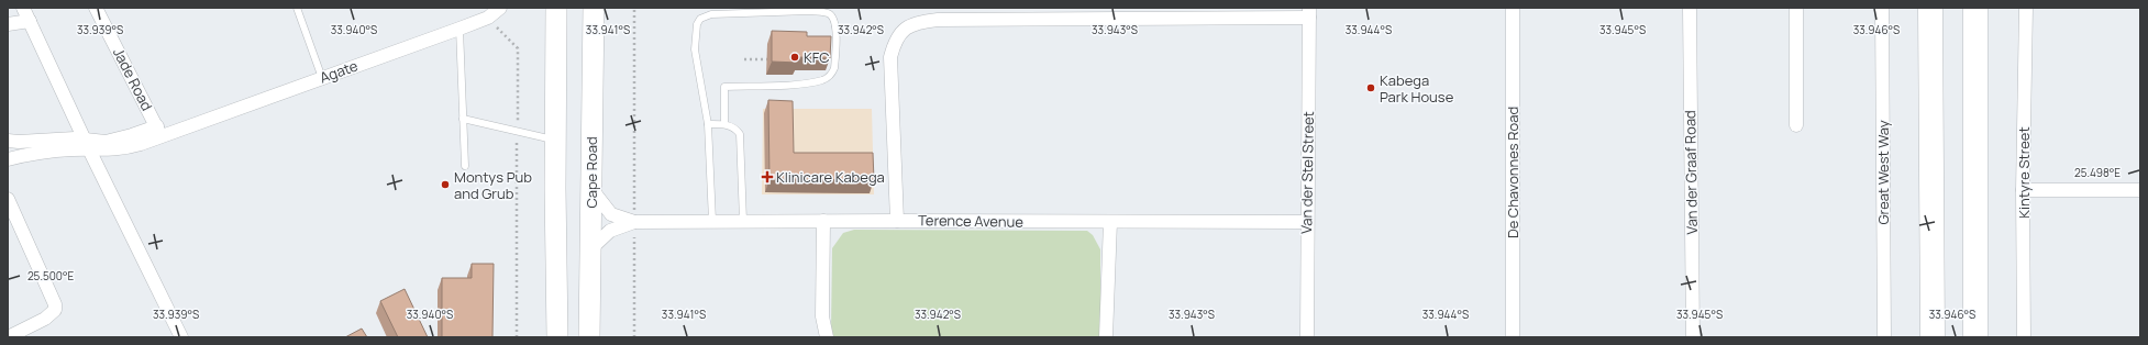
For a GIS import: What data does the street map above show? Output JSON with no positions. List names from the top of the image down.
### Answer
{
  "streets": {
    "main road": ["Cape Road"],
    "street": [
      "Agate",
      "Jade Road",
      "Van der Stel Street",
      "De Chavonnes Road",
      "Van der Graaf Road",
      "Great West Way",
      "Kintyre Street",
      "Terence Avenue"
    ]
  },
  "crossings": [
    ["Agate", "Jade Road"],
    ["Cape Road", "Terence Avenue"],
    ["Van der Stel Street", "Terence Avenue"]
  ],
  "places": {
    "other": ["KFC", "Kabega Park House", "Montys Pub and Grub"],
    "health": ["Klinicare Kabega"]
  },
  "coordinates": [
    "33.939°S",
    "33.940°S",
    "33.941°S",
    "33.942°S",
    "33.943°S",
    "33.944°S",
    "33.945°S",
    "33.946°S",
    "25.498°E",
    "25.500°E"
  ]
}
